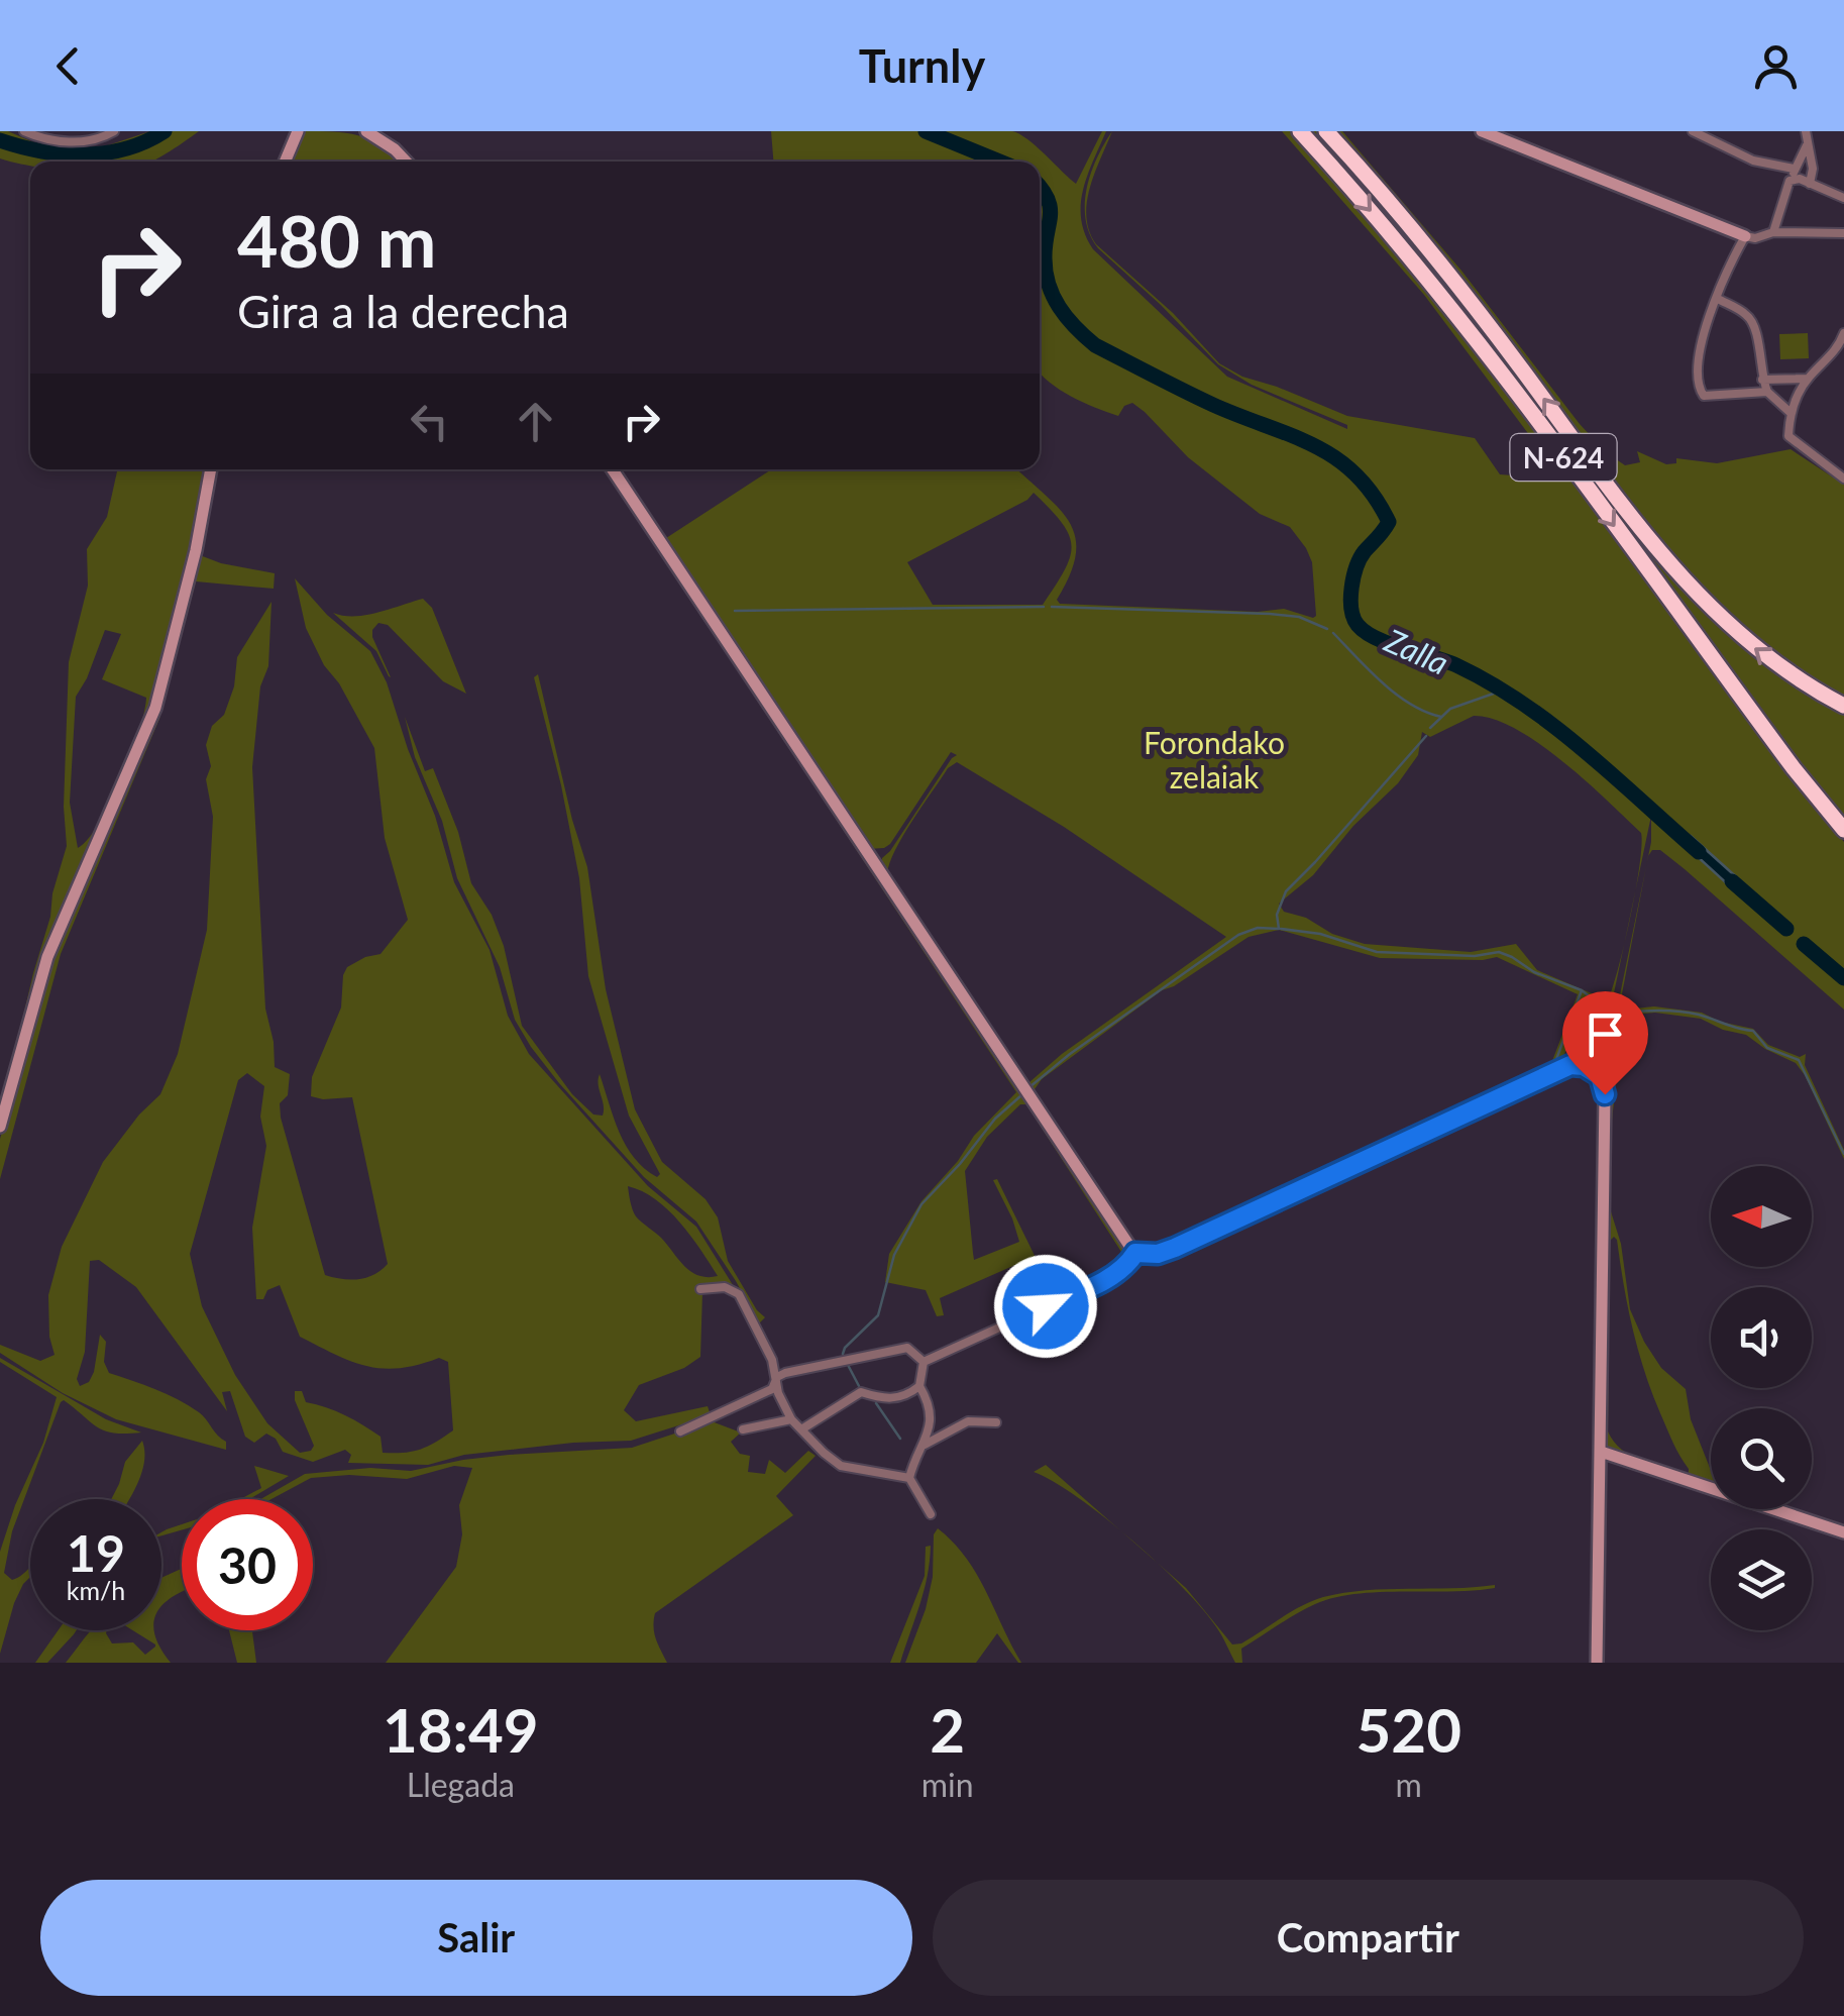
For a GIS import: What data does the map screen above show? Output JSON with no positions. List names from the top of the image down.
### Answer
{
  "streets": {
    "highway": ["N-624"]
  },
  "water": ["Zalla"],
  "parks": ["Forondako zelaiak"],
  "north": "left",
  "page": {
    "header": "Turnly",
    "turn": ["480 m", "Gira a la derecha"],
    "speed": "19 km/h",
    "limit": "30",
    "eta": [
      "18:49",
      "Llegada",
      "2",
      "min",
      "520",
      "m"
    ],
    "buttons": ["Salir", "Compartir"]
  }
}
